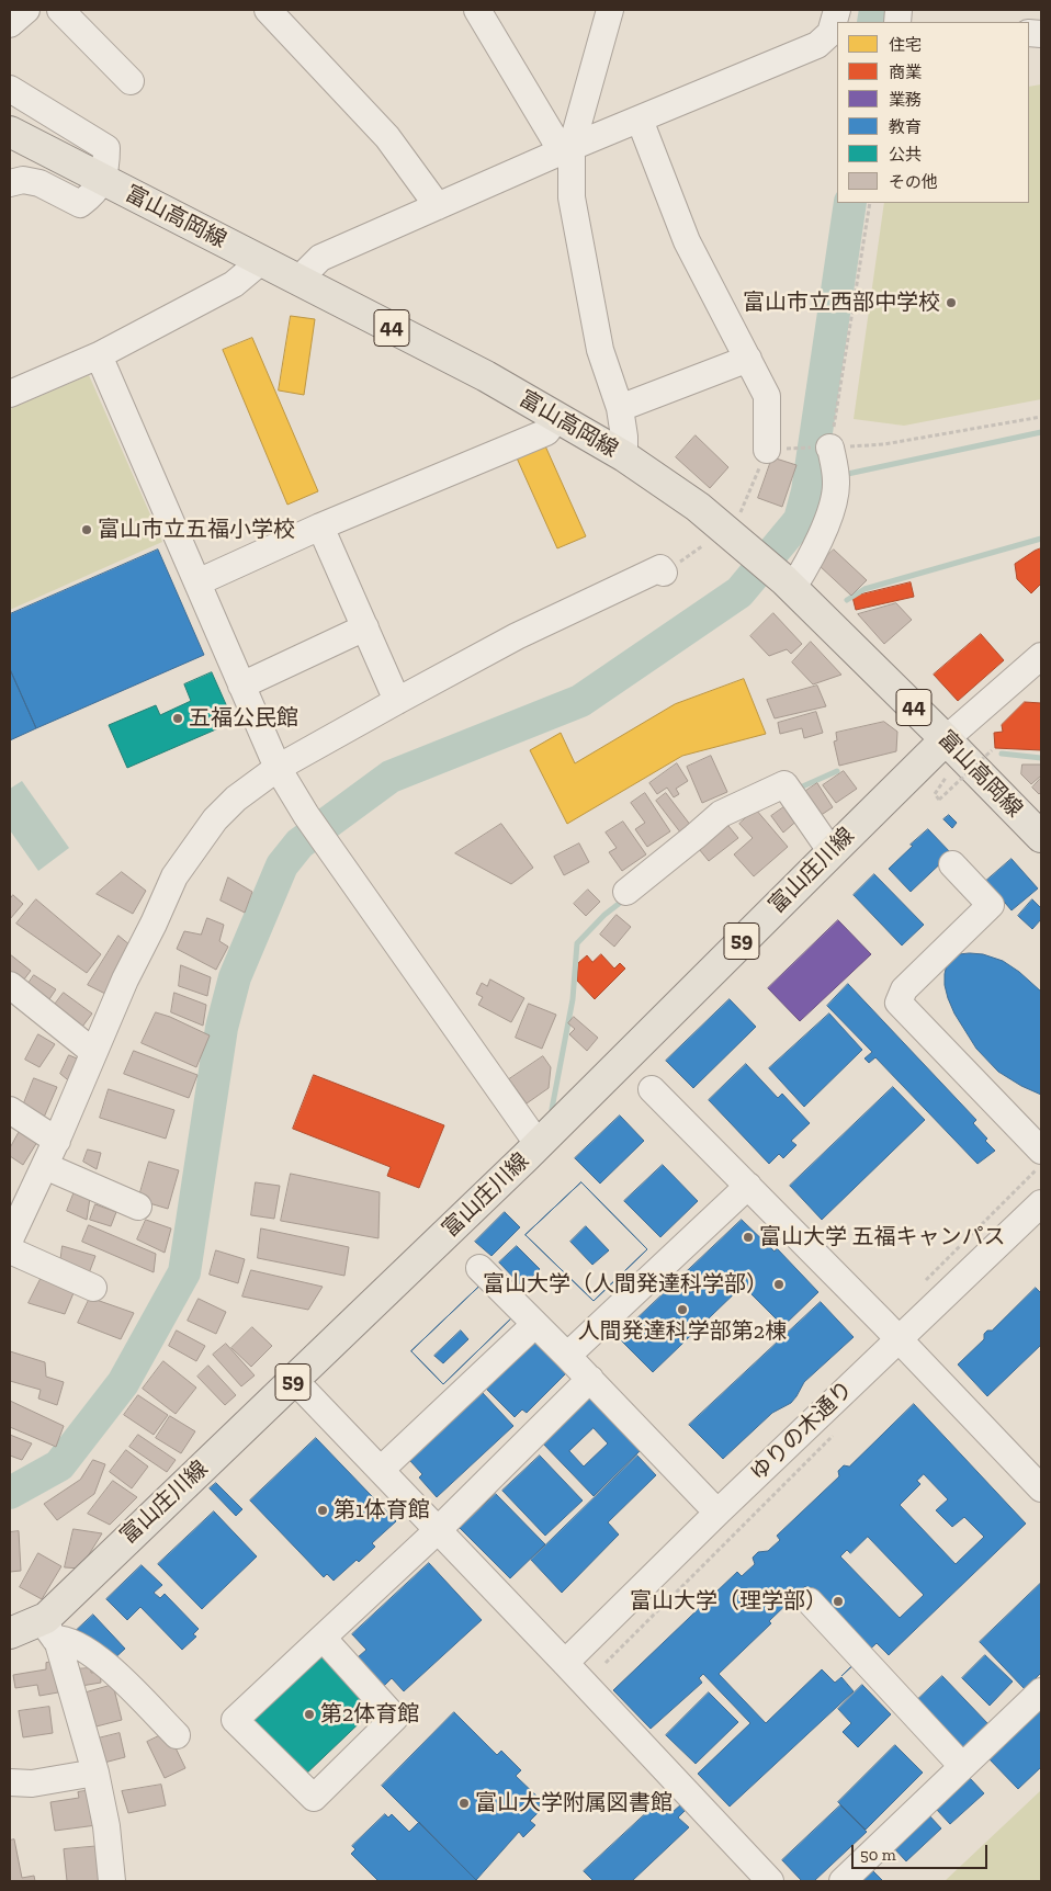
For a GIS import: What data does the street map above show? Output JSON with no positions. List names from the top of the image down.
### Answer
{
  "streets": {
    "main road": [
      "富山高岡線",
      "44",
      "富山庄川線",
      "59"
    ],
    "street": ["ゆりの木通り"]
  },
  "crossings": [
    ["富山高岡線", "富山庄川線"]
  ],
  "places": [
    "富山市立西部中学校",
    "富山市立五福小学校",
    "五福公民館",
    "富山大学 五福キャンパス",
    "富山大学（人間発達科学部）",
    "人間発達科学部第2棟",
    "第1体育館",
    "富山大学（理学部）",
    "第2体育館",
    "富山大学附属図書館"
  ],
  "legend": [
    "住宅",
    "商業",
    "業務",
    "教育",
    "公共",
    "その他"
  ],
  "scale_bar": "50 m"
}
